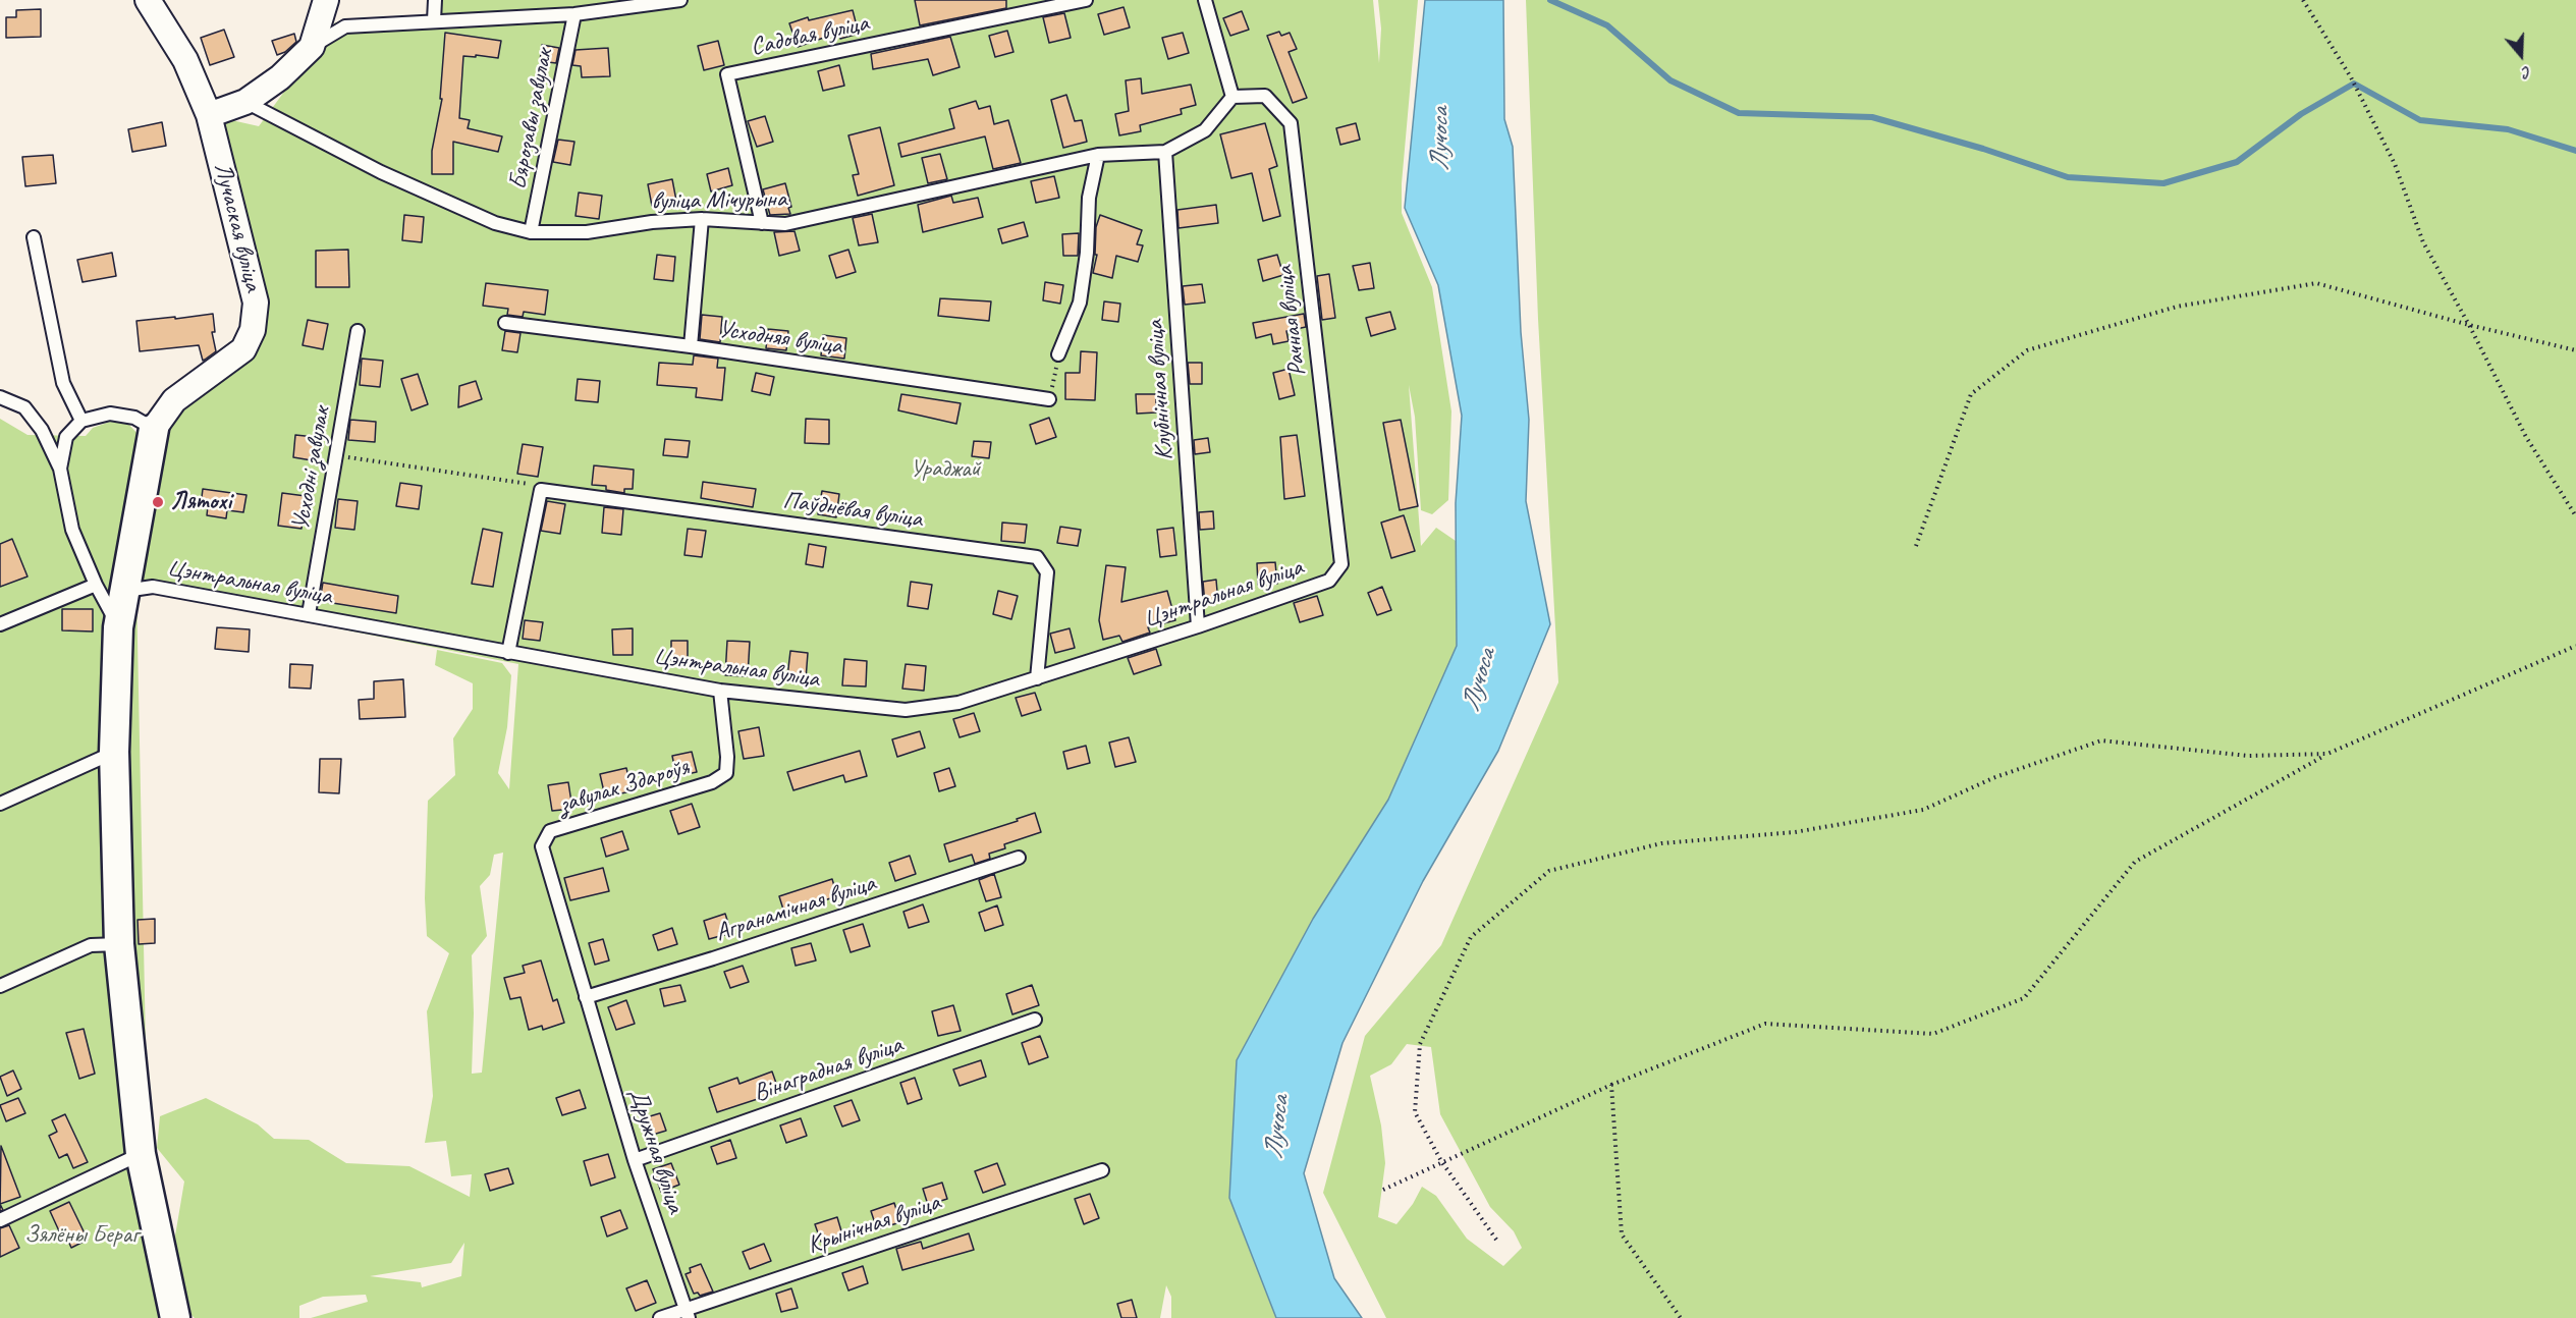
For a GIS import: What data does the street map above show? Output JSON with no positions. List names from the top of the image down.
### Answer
{
  "streets": {
    "street": ["Лучаская вуліца"],
    "lane": [
      "Садовая вуліца",
      "Бярозавы завулак",
      "вуліца Мічурына",
      "Рачная вуліца",
      "Усходняя вуліца",
      "Клубнічная вуліца",
      "Усходні завулак",
      "Паўднёвая вуліца",
      "Цэнтральная вуліца",
      "завулак Здароўя",
      "Агранамічная вуліца",
      "Вінаградная вуліца",
      "Дружная вуліца",
      "Крынічная вуліца"
    ]
  },
  "crossings": [
    ["Садовая вуліца", "вуліца Мічурына"],
    ["Бярозавы завулак", "вуліца Мічурына"],
    ["вуліца Мічурына", "Рачная вуліца"],
    ["вуліца Мічурына", "Клубнічная вуліца"],
    ["Рачная вуліца", "Цэнтральная вуліца"],
    ["Клубнічная вуліца", "Цэнтральная вуліца"],
    ["Усходні завулак", "Цэнтральная вуліца"],
    ["Паўднёвая вуліца", "Цэнтральная вуліца"],
    ["Цэнтральная вуліца", "завулак Здароўя"],
    ["завулак Здароўя", "Агранамічная вуліца"],
    ["завулак Здароўя", "Дружная вуліца"],
    ["Агранамічная вуліца", "Дружная вуліца"],
    ["Вінаградная вуліца", "Дружная вуліца"],
    ["Дружная вуліца", "Крынічная вуліца"]
  ],
  "water": ["Лучоса"],
  "parks": ["Ураджай", "Зялёны Бераг"],
  "places": ["Лятохі"],
  "north": "bottom"
}
